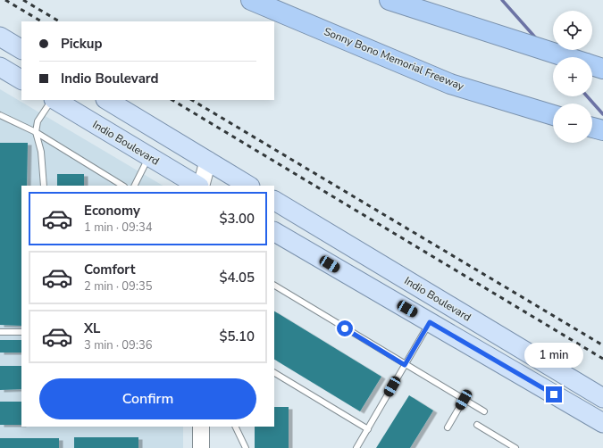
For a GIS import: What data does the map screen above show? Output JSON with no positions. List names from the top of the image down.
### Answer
{
  "streets": {
    "highway": ["Sonny Bono Memorial Freeway"],
    "main road": ["Indio Boulevard"]
  },
  "page": {
    "map_buttons": ["+", "−"],
    "banner": ["Pickup", "Indio Boulevard"],
    "list": [
      {
        "name": "Economy",
        "note": "1 min · 09:34",
        "value": "$3.00"
      },
      {
        "name": "Comfort",
        "note": "2 min · 09:35",
        "value": "$4.05"
      },
      {
        "name": "XL",
        "note": "3 min · 09:36",
        "value": "$5.10"
      }
    ],
    "bubble": "1 min",
    "buttons": "Confirm"
  }
}
